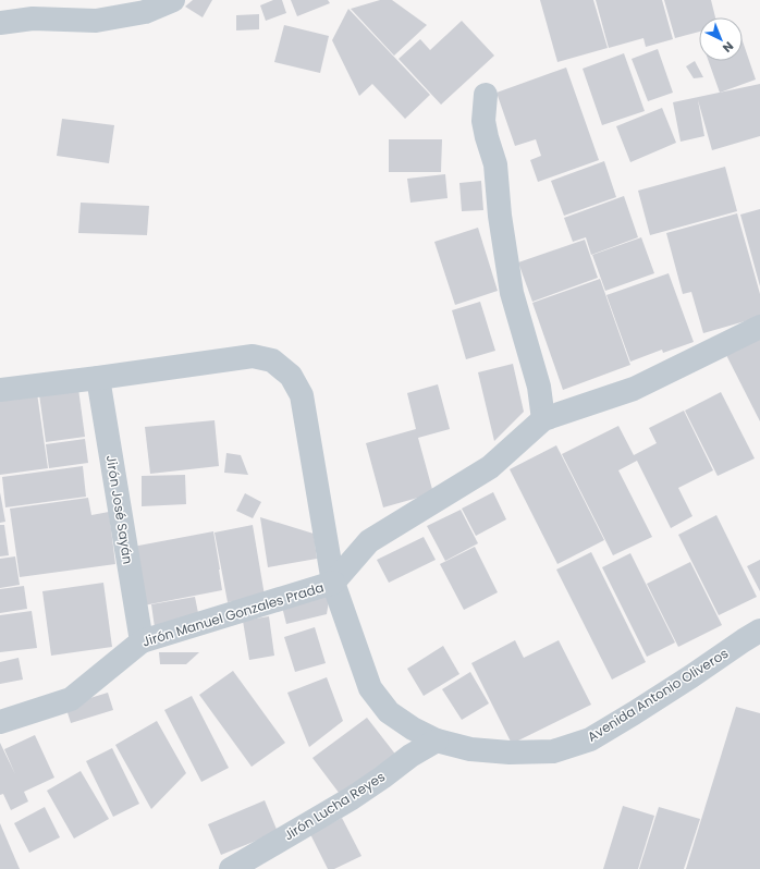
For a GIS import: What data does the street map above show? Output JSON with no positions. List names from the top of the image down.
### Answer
{
  "streets": {
    "street": [
      "Jirón José Sayán",
      "Jirón Manuel Gonzales Prada",
      "Avenida Antonio Oliveros",
      "Jirón Lucha Reyes"
    ]
  },
  "crossings": [
    ["Jirón José Sayán", "Jirón Manuel Gonzales Prada"],
    ["Jirón José Sayán", "Avenida Antonio Oliveros"],
    ["Jirón Manuel Gonzales Prada", "Avenida Antonio Oliveros"],
    ["Avenida Antonio Oliveros", "Jirón Lucha Reyes"]
  ],
  "north": "bottom right"
}
